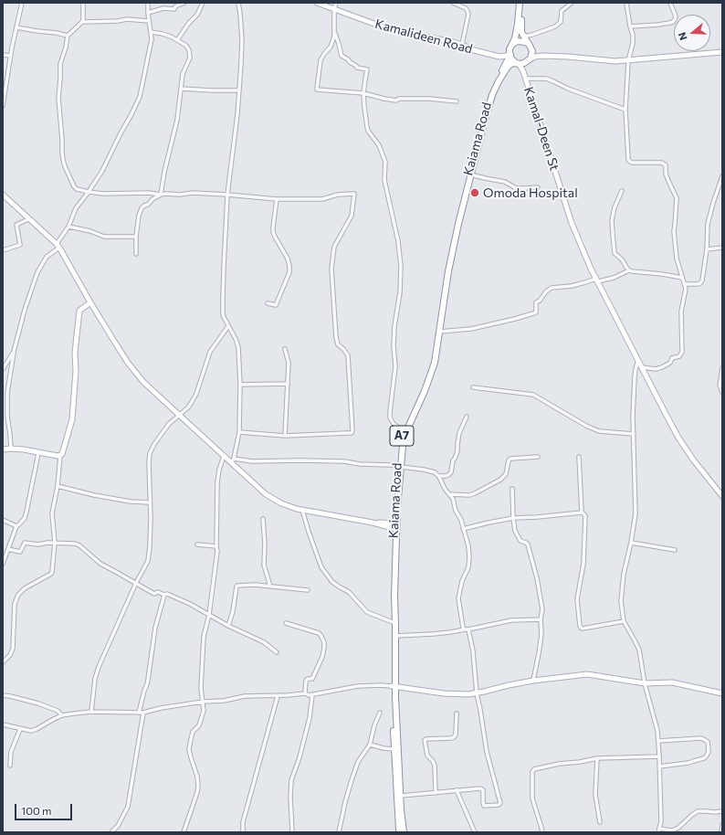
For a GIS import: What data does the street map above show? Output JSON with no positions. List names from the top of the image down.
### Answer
{
  "streets": {
    "highway": ["Kaiama Road", "A7"],
    "street": ["Kamalideen Road", "Kamal-Deen St"]
  },
  "crossings": [
    ["Kamalideen Road", "Kaiama Road"]
  ],
  "places": ["Omoda Hospital"],
  "scale_bar": "100 m",
  "north": "left"
}
